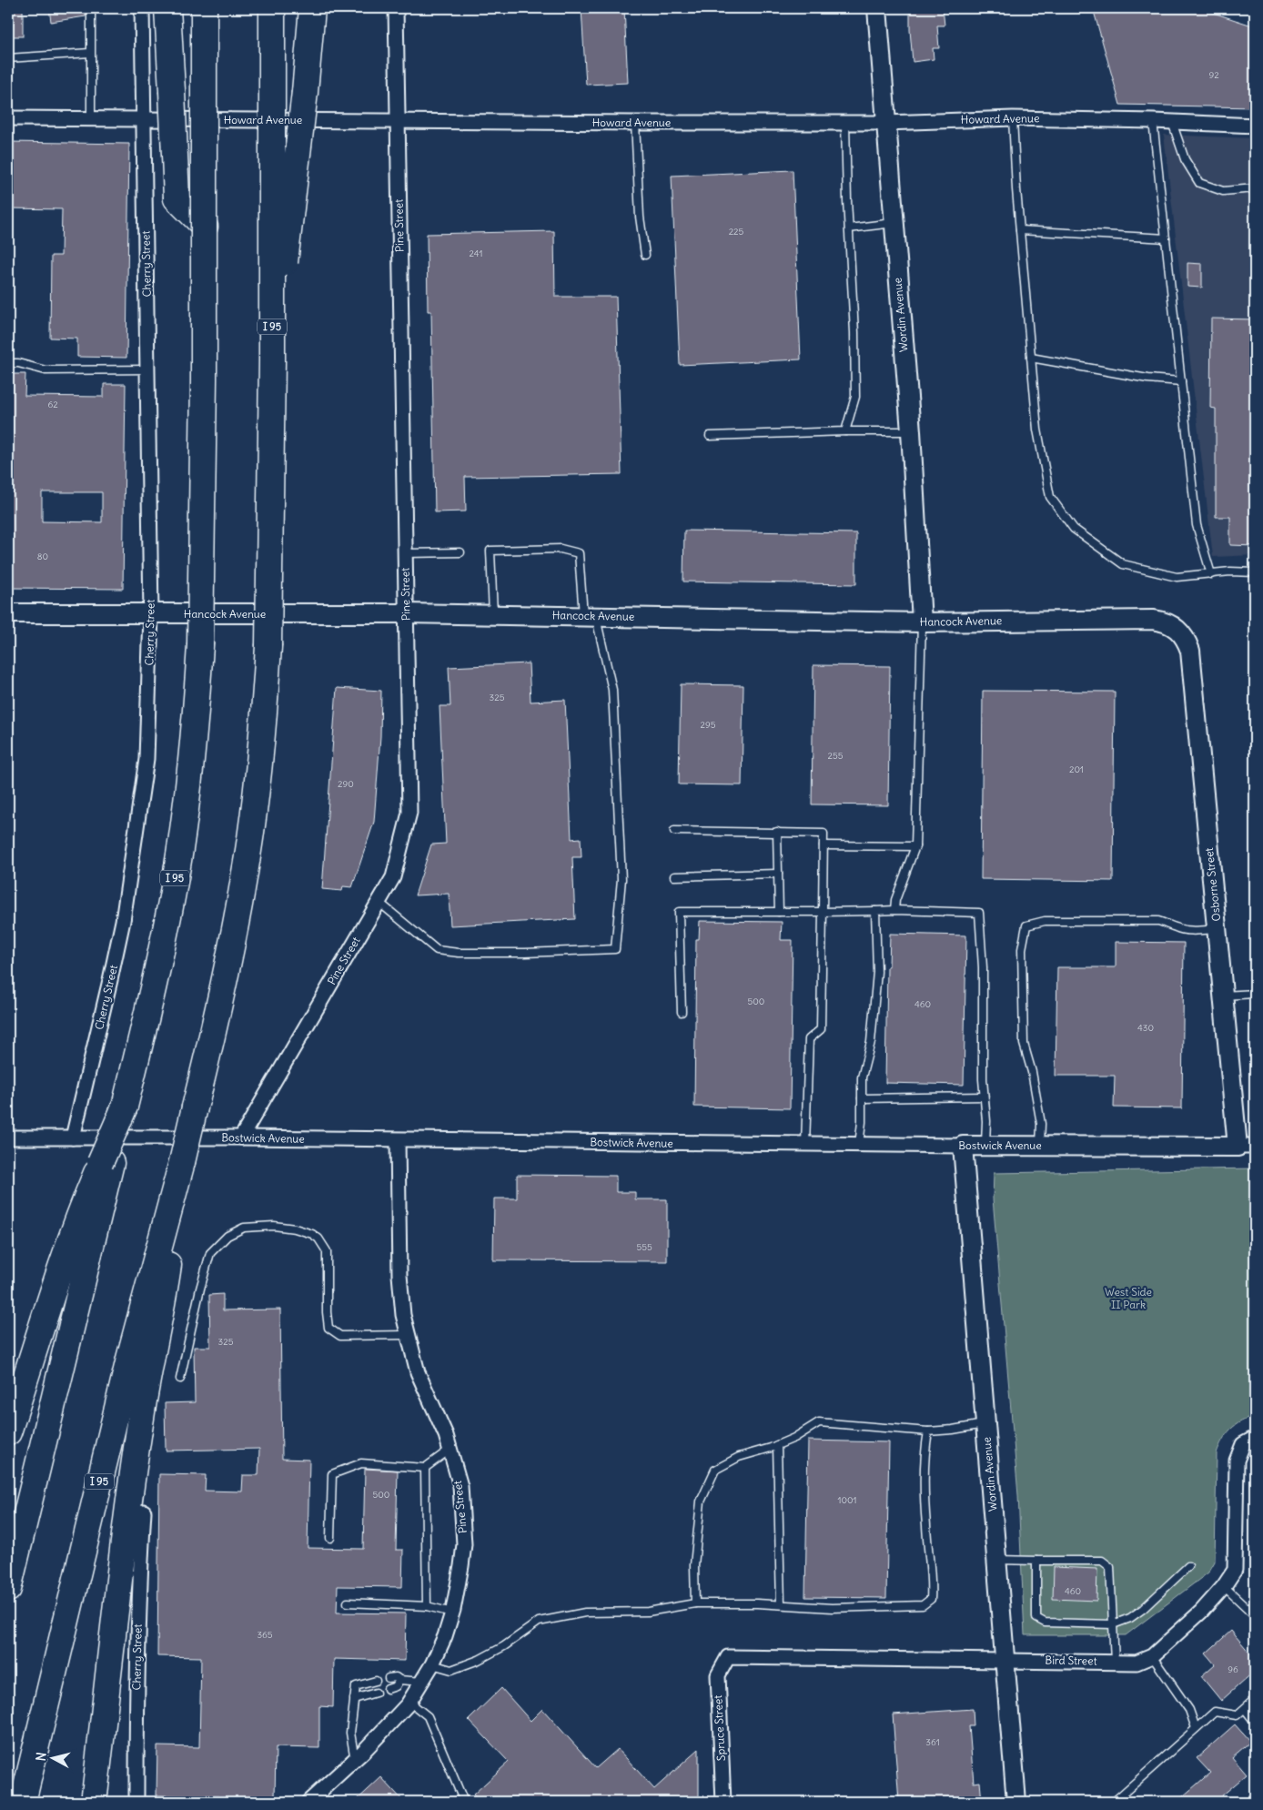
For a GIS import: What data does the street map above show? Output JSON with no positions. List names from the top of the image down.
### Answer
{
  "streets": {
    "highway": ["I 95"],
    "street": [
      "Howard Avenue",
      "Pine Street",
      "Cherry Street",
      "Wordin Avenue",
      "Hancock Avenue",
      "Osborne Street",
      "Bostwick Avenue",
      "Bird Street",
      "Spruce Street"
    ]
  },
  "crossings": [
    ["Howard Avenue", "Pine Street"],
    ["Howard Avenue", "Cherry Street"],
    ["Howard Avenue", "Wordin Avenue"],
    ["Pine Street", "Hancock Avenue"],
    ["Pine Street", "Bostwick Avenue"],
    ["Cherry Street", "Hancock Avenue"],
    ["Cherry Street", "Bostwick Avenue"],
    ["Wordin Avenue", "Hancock Avenue"],
    ["Wordin Avenue", "Bostwick Avenue"],
    ["Wordin Avenue", "Bird Street"],
    ["Hancock Avenue", "Osborne Street"],
    ["Osborne Street", "Bostwick Avenue"],
    ["Bird Street", "Spruce Street"]
  ],
  "parks": ["West Side II Park"],
  "house_numbers": [
    "92",
    "225",
    "241",
    "62",
    "80",
    "325",
    "295",
    "255",
    "201",
    "290",
    "500",
    "460",
    "430",
    "555",
    "325",
    "500",
    "1001",
    "460",
    "365",
    "96",
    "361"
  ],
  "north": "left"
}
